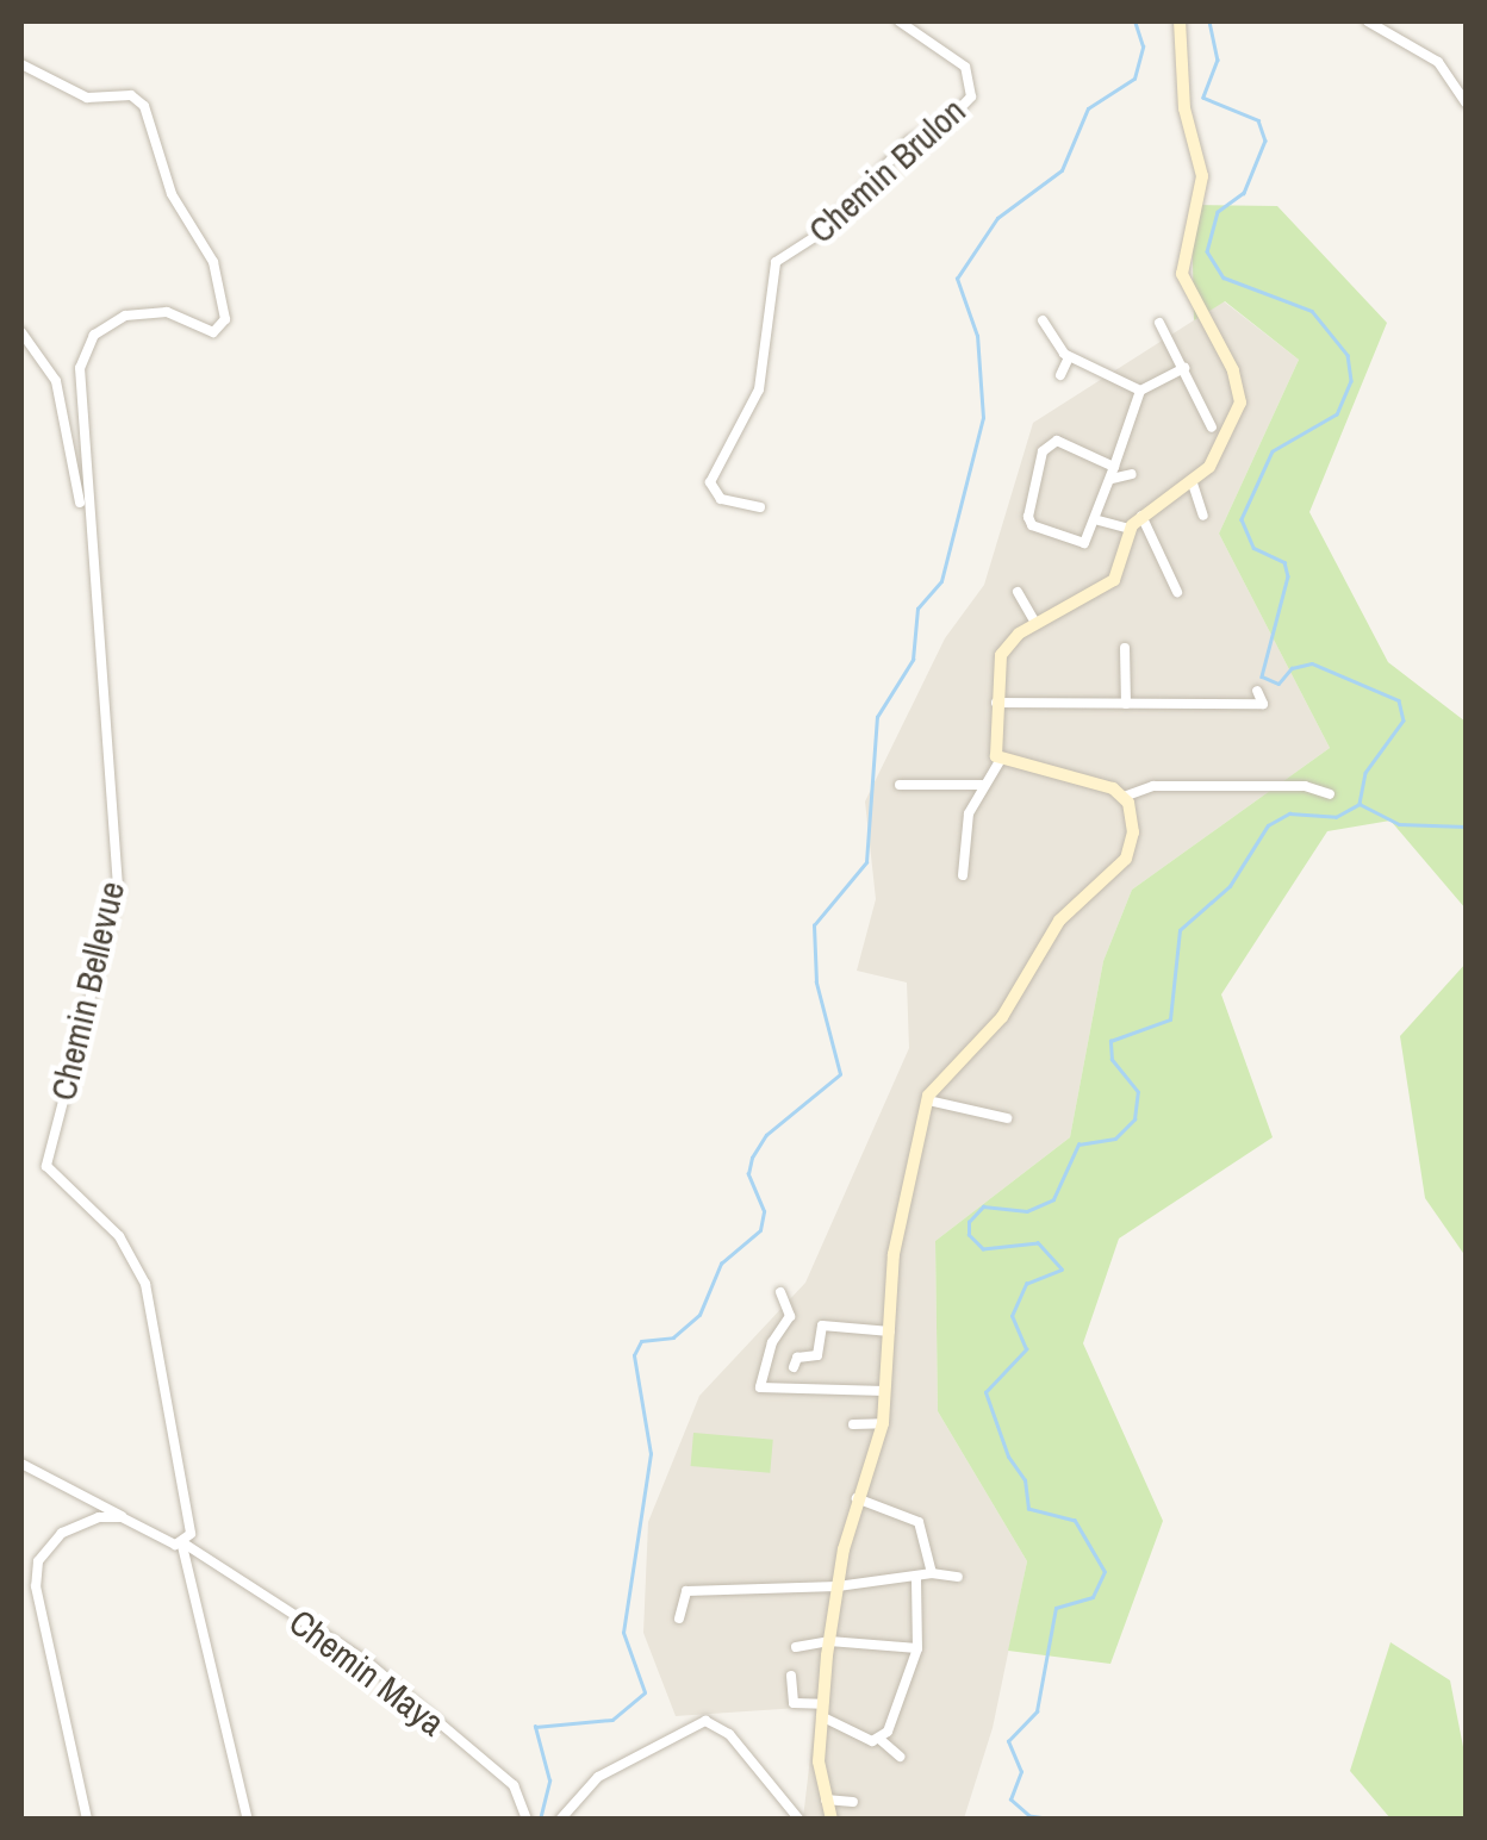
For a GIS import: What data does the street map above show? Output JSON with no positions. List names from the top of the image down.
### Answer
{
  "streets": {
    "street": ["Chemin Brulon", "Chemin Bellevue", "Chemin Maya"]
  },
  "crossings": [
    ["Chemin Bellevue", "Chemin Maya"]
  ]
}
